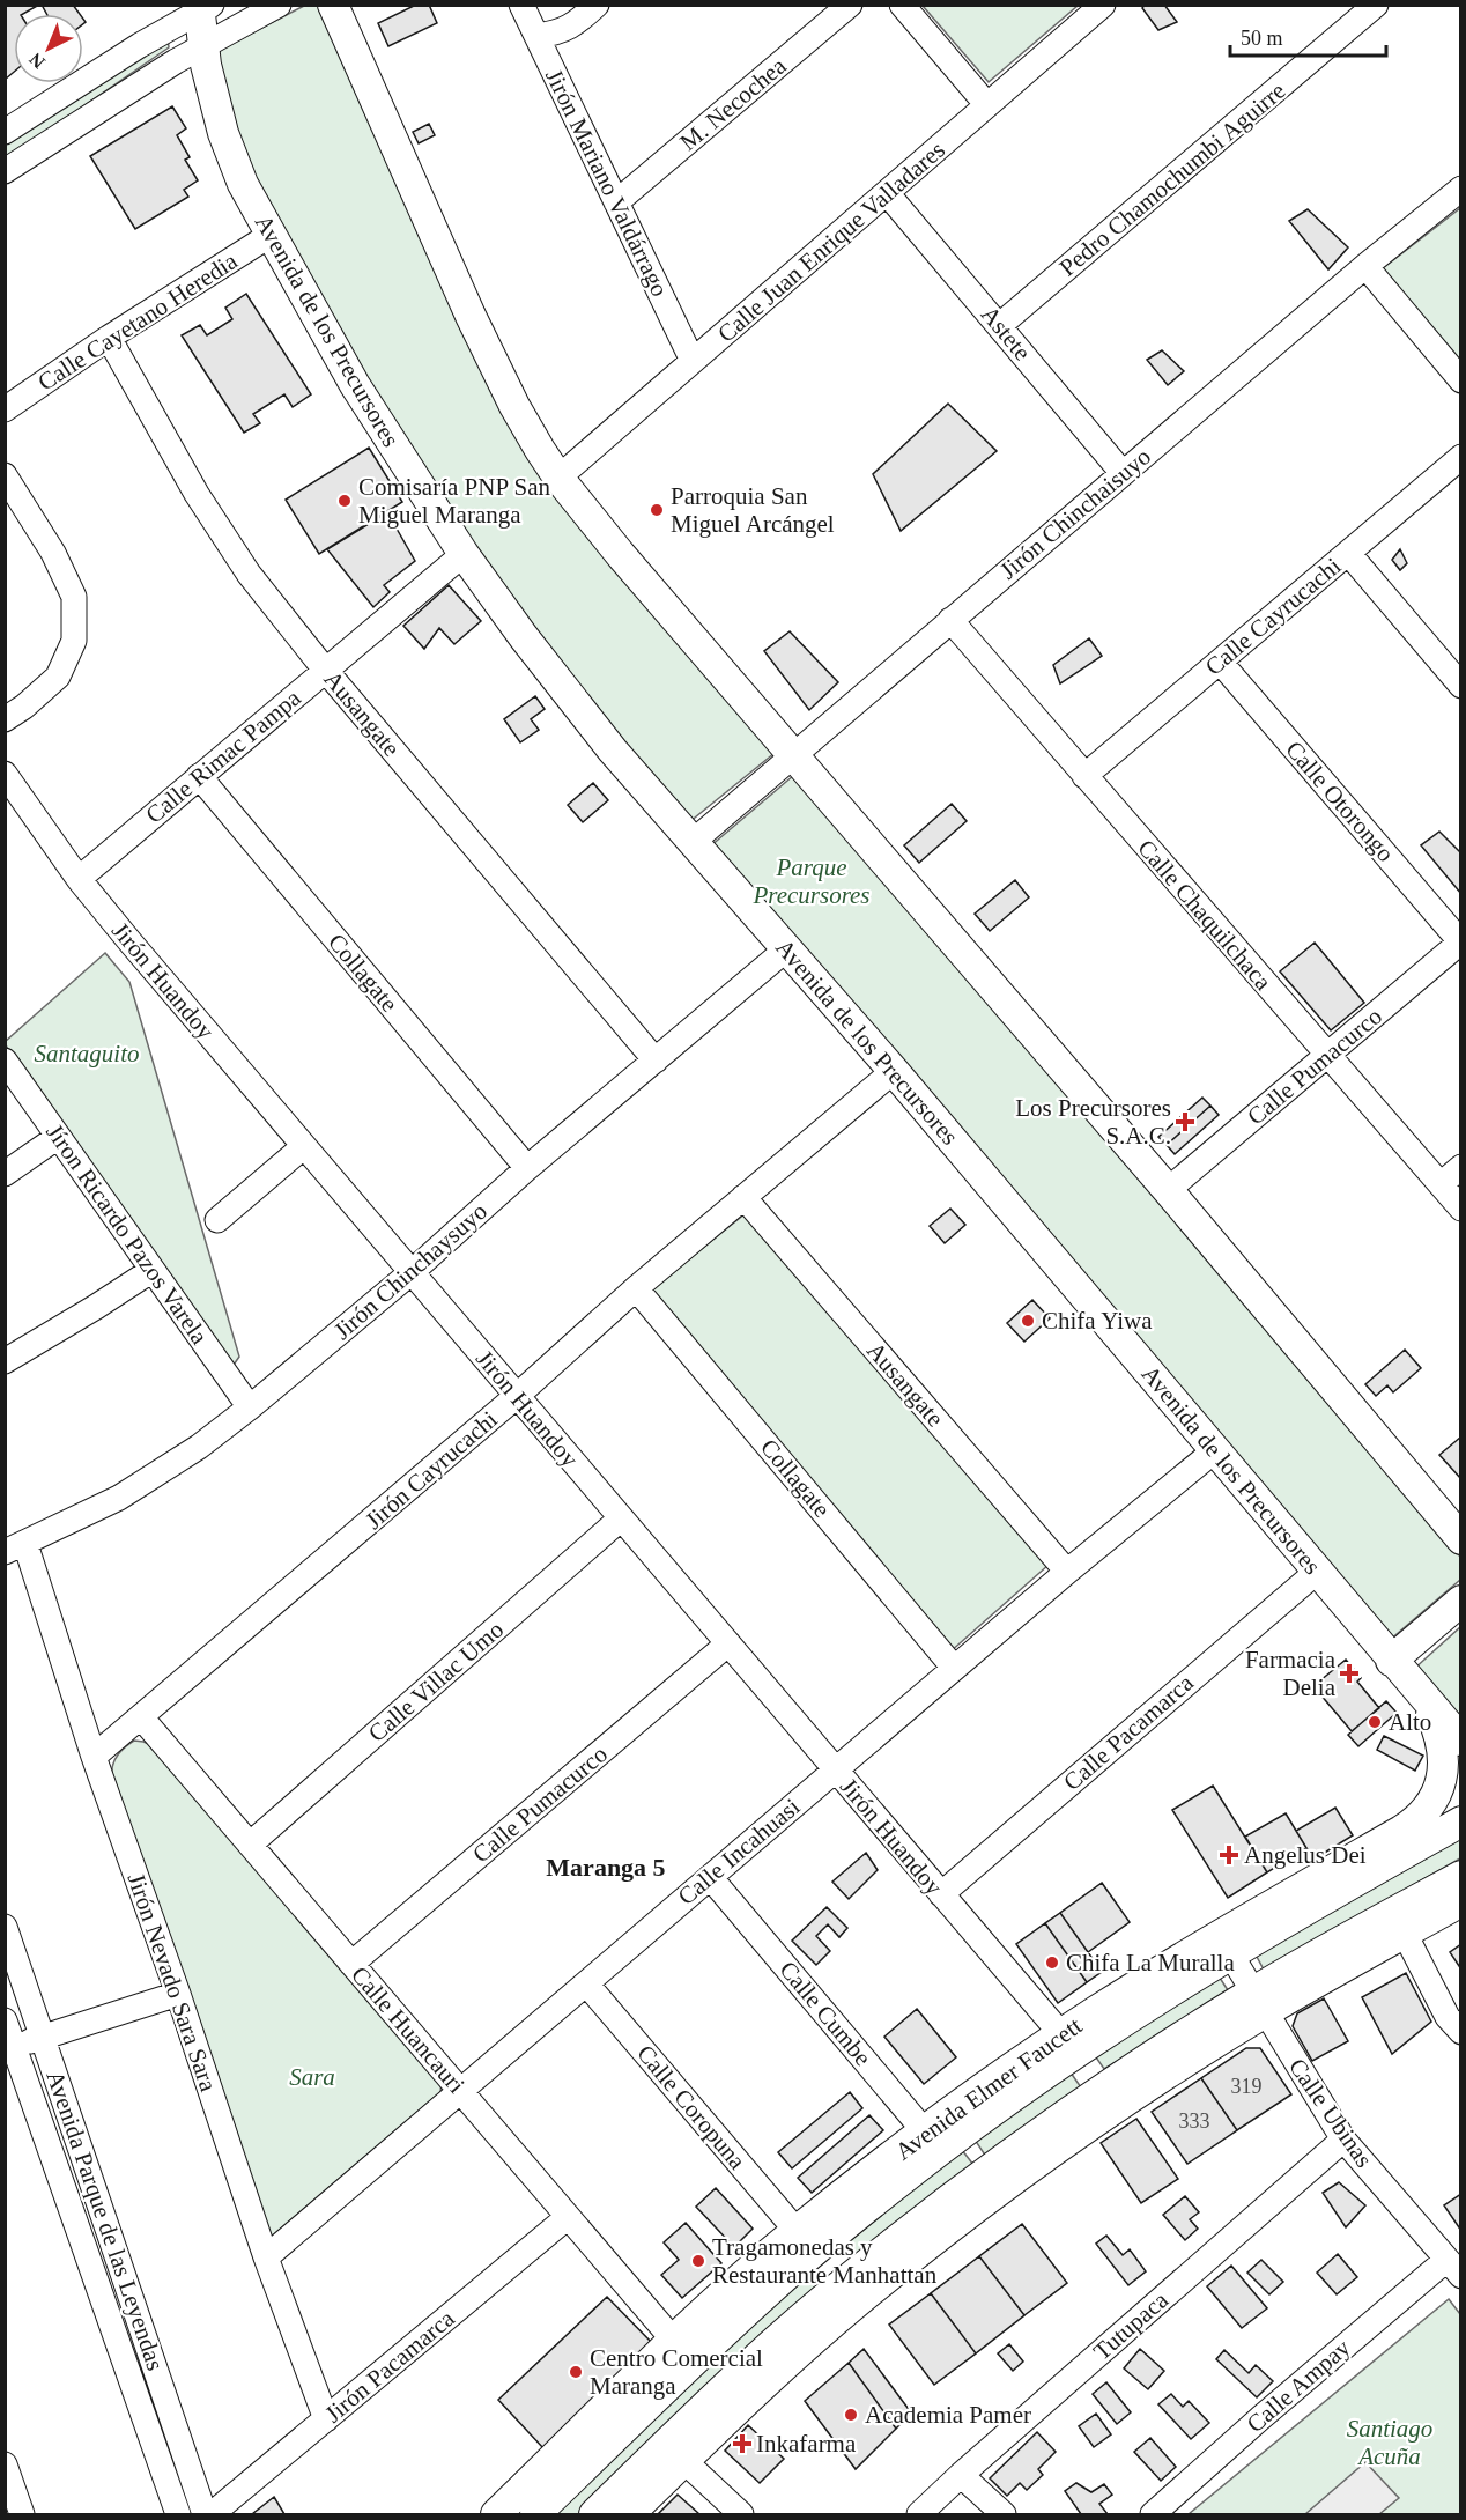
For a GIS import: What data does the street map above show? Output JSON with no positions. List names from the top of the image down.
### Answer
{
  "streets": {
    "main road": ["Avenida de los Precursores", "Avenida Elmer Faucett"],
    "street": [
      "M. Necochea",
      "Pedro Chamochumbi Aguirre",
      "Jirón Mariano Valdárrago",
      "Calle Juan Enrique Valladares",
      "Calle Cayetano Heredia",
      "Astete",
      "Jirón Chinchaisuyo",
      "Calle Cayrucachi",
      "Ausangate",
      "Calle Rimac Pampa",
      "Calle Otorongo",
      "Calle Chaquilchaca",
      "Collagate",
      "Jirón Huandoy",
      "Calle Pumacurco",
      "Jíron Ricardo Pazos Varela",
      "Jirón Chinchaysuyo",
      "Jirón Cayrucachi",
      "Calle Villac Umo",
      "Calle Pacamarca",
      "Calle Incahuasi",
      "Jirón Nevado Sara Sara",
      "Calle Cumbe",
      "Calle Huancauri",
      "Calle Coropuna",
      "Calle Ubinas",
      "Avenida Parque de las Leyendas",
      "Tutupaca",
      "Jirón Pacamarca",
      "Calle Ampay"
    ]
  },
  "crossings": [
    ["M. Necochea", "Jirón Mariano Valdárrago"],
    ["Pedro Chamochumbi Aguirre", "Astete"],
    ["Jirón Mariano Valdárrago", "Calle Juan Enrique Valladares"],
    ["Calle Juan Enrique Valladares", "Astete"],
    ["Calle Cayetano Heredia", "Avenida de los Precursores"],
    ["Calle Cayetano Heredia", "Ausangate"],
    ["Avenida de los Precursores", "Jirón Chinchaisuyo"],
    ["Avenida de los Precursores", "Calle Rimac Pampa"],
    ["Avenida de los Precursores", "Jirón Chinchaysuyo"],
    ["Avenida de los Precursores", "Jirón Cayrucachi"],
    ["Avenida de los Precursores", "Calle Pacamarca"],
    ["Avenida de los Precursores", "Calle Incahuasi"],
    ["Avenida de los Precursores", "Avenida Elmer Faucett"],
    ["Astete", "Jirón Chinchaisuyo"],
    ["Jirón Chinchaisuyo", "Calle Chaquilchaca"],
    ["Calle Cayrucachi", "Calle Otorongo"],
    ["Calle Cayrucachi", "Calle Chaquilchaca"],
    ["Ausangate", "Calle Rimac Pampa"],
    ["Ausangate", "Jirón Chinchaysuyo"],
    ["Ausangate", "Jirón Cayrucachi"],
    ["Ausangate", "Calle Incahuasi"],
    ["Calle Rimac Pampa", "Collagate"],
    ["Calle Rimac Pampa", "Jirón Huandoy"],
    ["Calle Otorongo", "Calle Pumacurco"],
    ["Calle Chaquilchaca", "Calle Pumacurco"],
    ["Collagate", "Jirón Chinchaysuyo"],
    ["Collagate", "Jirón Cayrucachi"],
    ["Collagate", "Calle Incahuasi"],
    ["Jirón Huandoy", "Calle Pumacurco"],
    ["Jirón Huandoy", "Jirón Chinchaysuyo"],
    ["Jirón Huandoy", "Jirón Cayrucachi"],
    ["Jirón Huandoy", "Calle Villac Umo"],
    ["Jirón Huandoy", "Calle Pacamarca"],
    ["Jirón Huandoy", "Calle Incahuasi"],
    ["Jirón Huandoy", "Avenida Elmer Faucett"],
    ["Calle Pumacurco", "Calle Huancauri"],
    ["Jíron Ricardo Pazos Varela", "Jirón Chinchaysuyo"],
    ["Jirón Chinchaysuyo", "Jirón Nevado Sara Sara"],
    ["Jirón Cayrucachi", "Jirón Nevado Sara Sara"],
    ["Jirón Cayrucachi", "Calle Huancauri"],
    ["Calle Villac Umo", "Calle Huancauri"],
    ["Calle Incahuasi", "Jirón Nevado Sara Sara"],
    ["Calle Incahuasi", "Calle Cumbe"],
    ["Calle Incahuasi", "Calle Huancauri"],
    ["Calle Incahuasi", "Calle Coropuna"],
    ["Jirón Nevado Sara Sara", "Jirón Pacamarca"],
    ["Calle Cumbe", "Avenida Elmer Faucett"],
    ["Calle Huancauri", "Avenida Elmer Faucett"],
    ["Calle Huancauri", "Jirón Pacamarca"],
    ["Avenida Elmer Faucett", "Calle Coropuna"],
    ["Avenida Elmer Faucett", "Calle Ubinas"],
    ["Calle Ubinas", "Tutupaca"],
    ["Calle Ubinas", "Calle Ampay"]
  ],
  "districts": ["Maranga 5"],
  "parks": [
    "Parque Precursores",
    "Santaguito",
    "Sara",
    "Santiago Acuña"
  ],
  "places": {
    "other": [
      "Comisaría PNP San Miguel Maranga",
      "Parroquia San Miguel Arcángel",
      "Chifa Yiwa",
      "Alto",
      "Chifa La Muralla",
      "Tragamonedas y Restaurante Manhattan",
      "Centro Comercial Maranga",
      "Academia Pamer"
    ],
    "health": [
      "Los Precursores S.A.C.",
      "Farmacia Delia",
      "Angelus Dei",
      "Inkafarma"
    ]
  },
  "house_numbers": ["319", "333"],
  "scale_bar": "50 m",
  "north": "bottom left"
}
